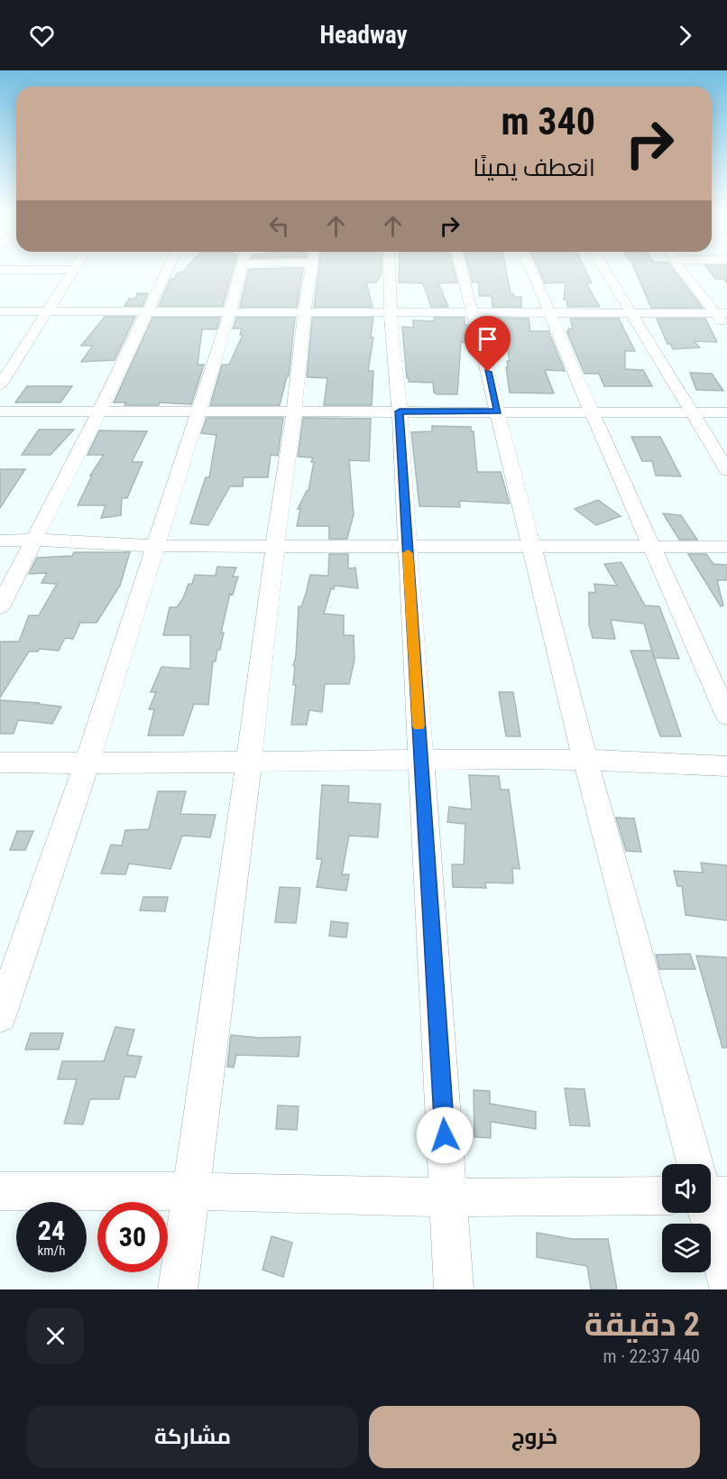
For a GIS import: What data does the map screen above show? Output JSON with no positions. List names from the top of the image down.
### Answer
{
  "page": {
    "header": "Headway",
    "turn": ["340 m", "انعطف يمينًا"],
    "speed": "24 km/h",
    "limit": "30",
    "heading": ["2 دقيقة", "440 m · 22:37"],
    "buttons": ["خروج", "مشاركة"]
  }
}
